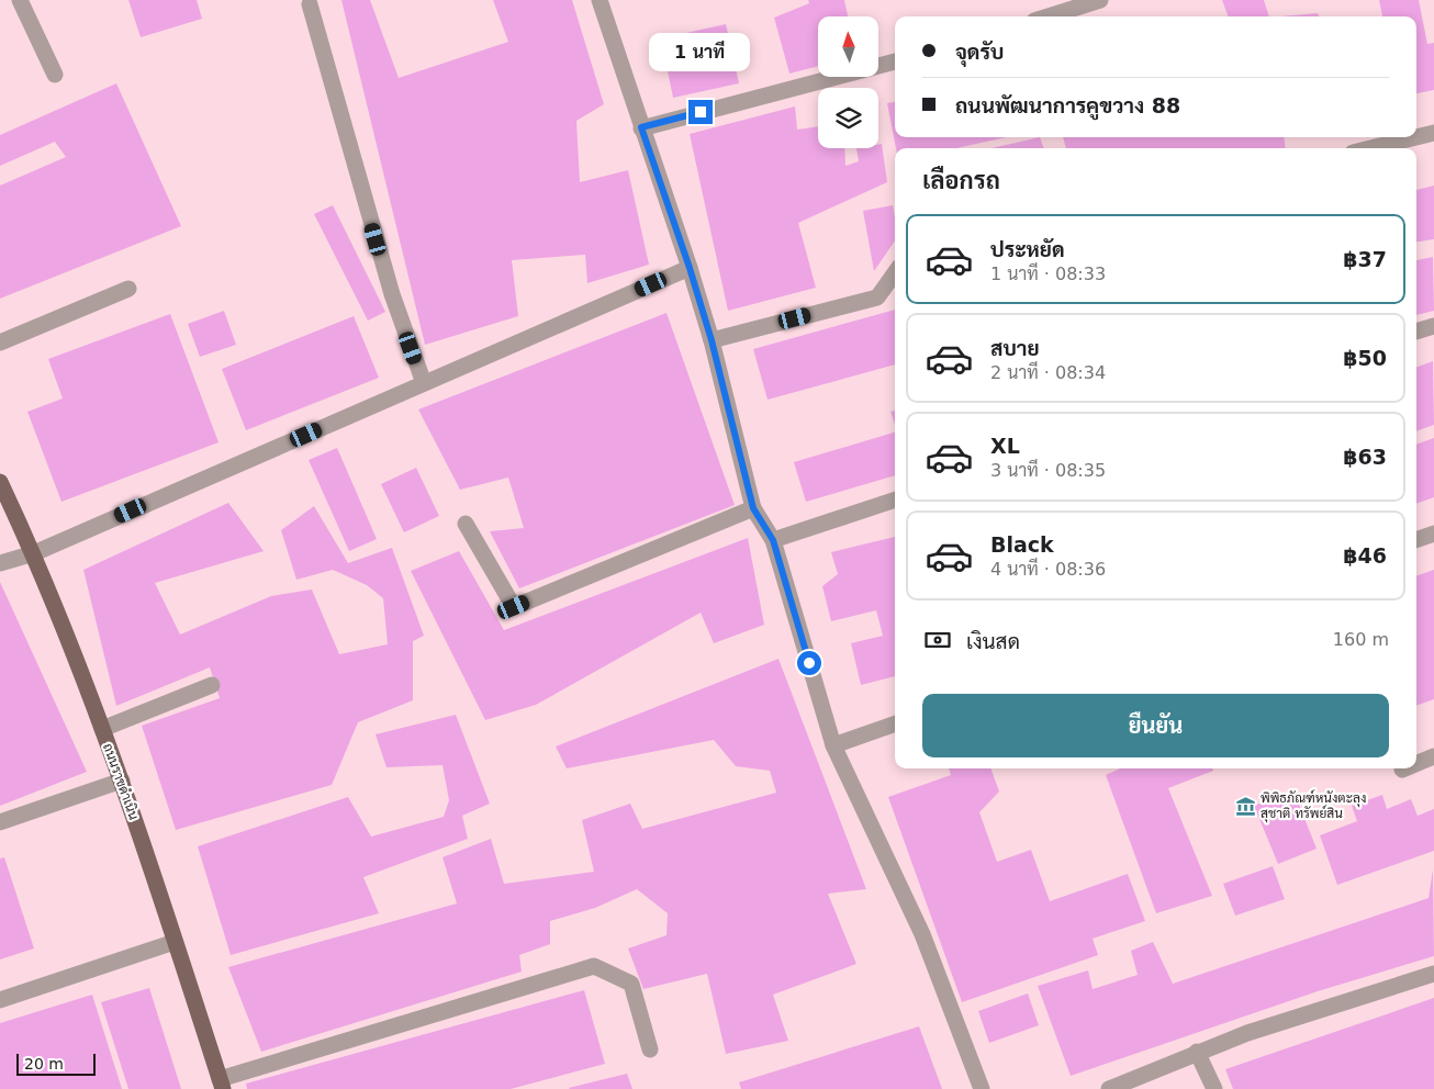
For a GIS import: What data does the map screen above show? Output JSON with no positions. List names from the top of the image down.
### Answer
{
  "streets": {
    "main road": ["ถนนราขดำเนิน"]
  },
  "places": {
    "museum": ["พิพิธภัณฑ์หนังตะลุง สุชาติ ทรัพย์สิน"]
  },
  "scale_bar": "20 m",
  "north": "top",
  "page": {
    "banner": ["จุดรับ", "ถนนพัฒนาการคูขวาง 88"],
    "bubble": "1 นาที",
    "heading": "เลือกรถ",
    "list": [
      {
        "name": "ประหยัด",
        "note": "1 นาที · 08:33",
        "value": "฿37"
      },
      {
        "name": "สบาย",
        "note": "2 นาที · 08:34",
        "value": "฿50"
      },
      {
        "name": "XL",
        "note": "3 นาที · 08:35",
        "value": "฿63"
      },
      {
        "name": "Black",
        "note": "4 นาที · 08:36",
        "value": "฿46"
      }
    ],
    "pay": ["เงินสด", "160 m"],
    "buttons": "ยืนยัน",
    "scale": "20 m"
  }
}
